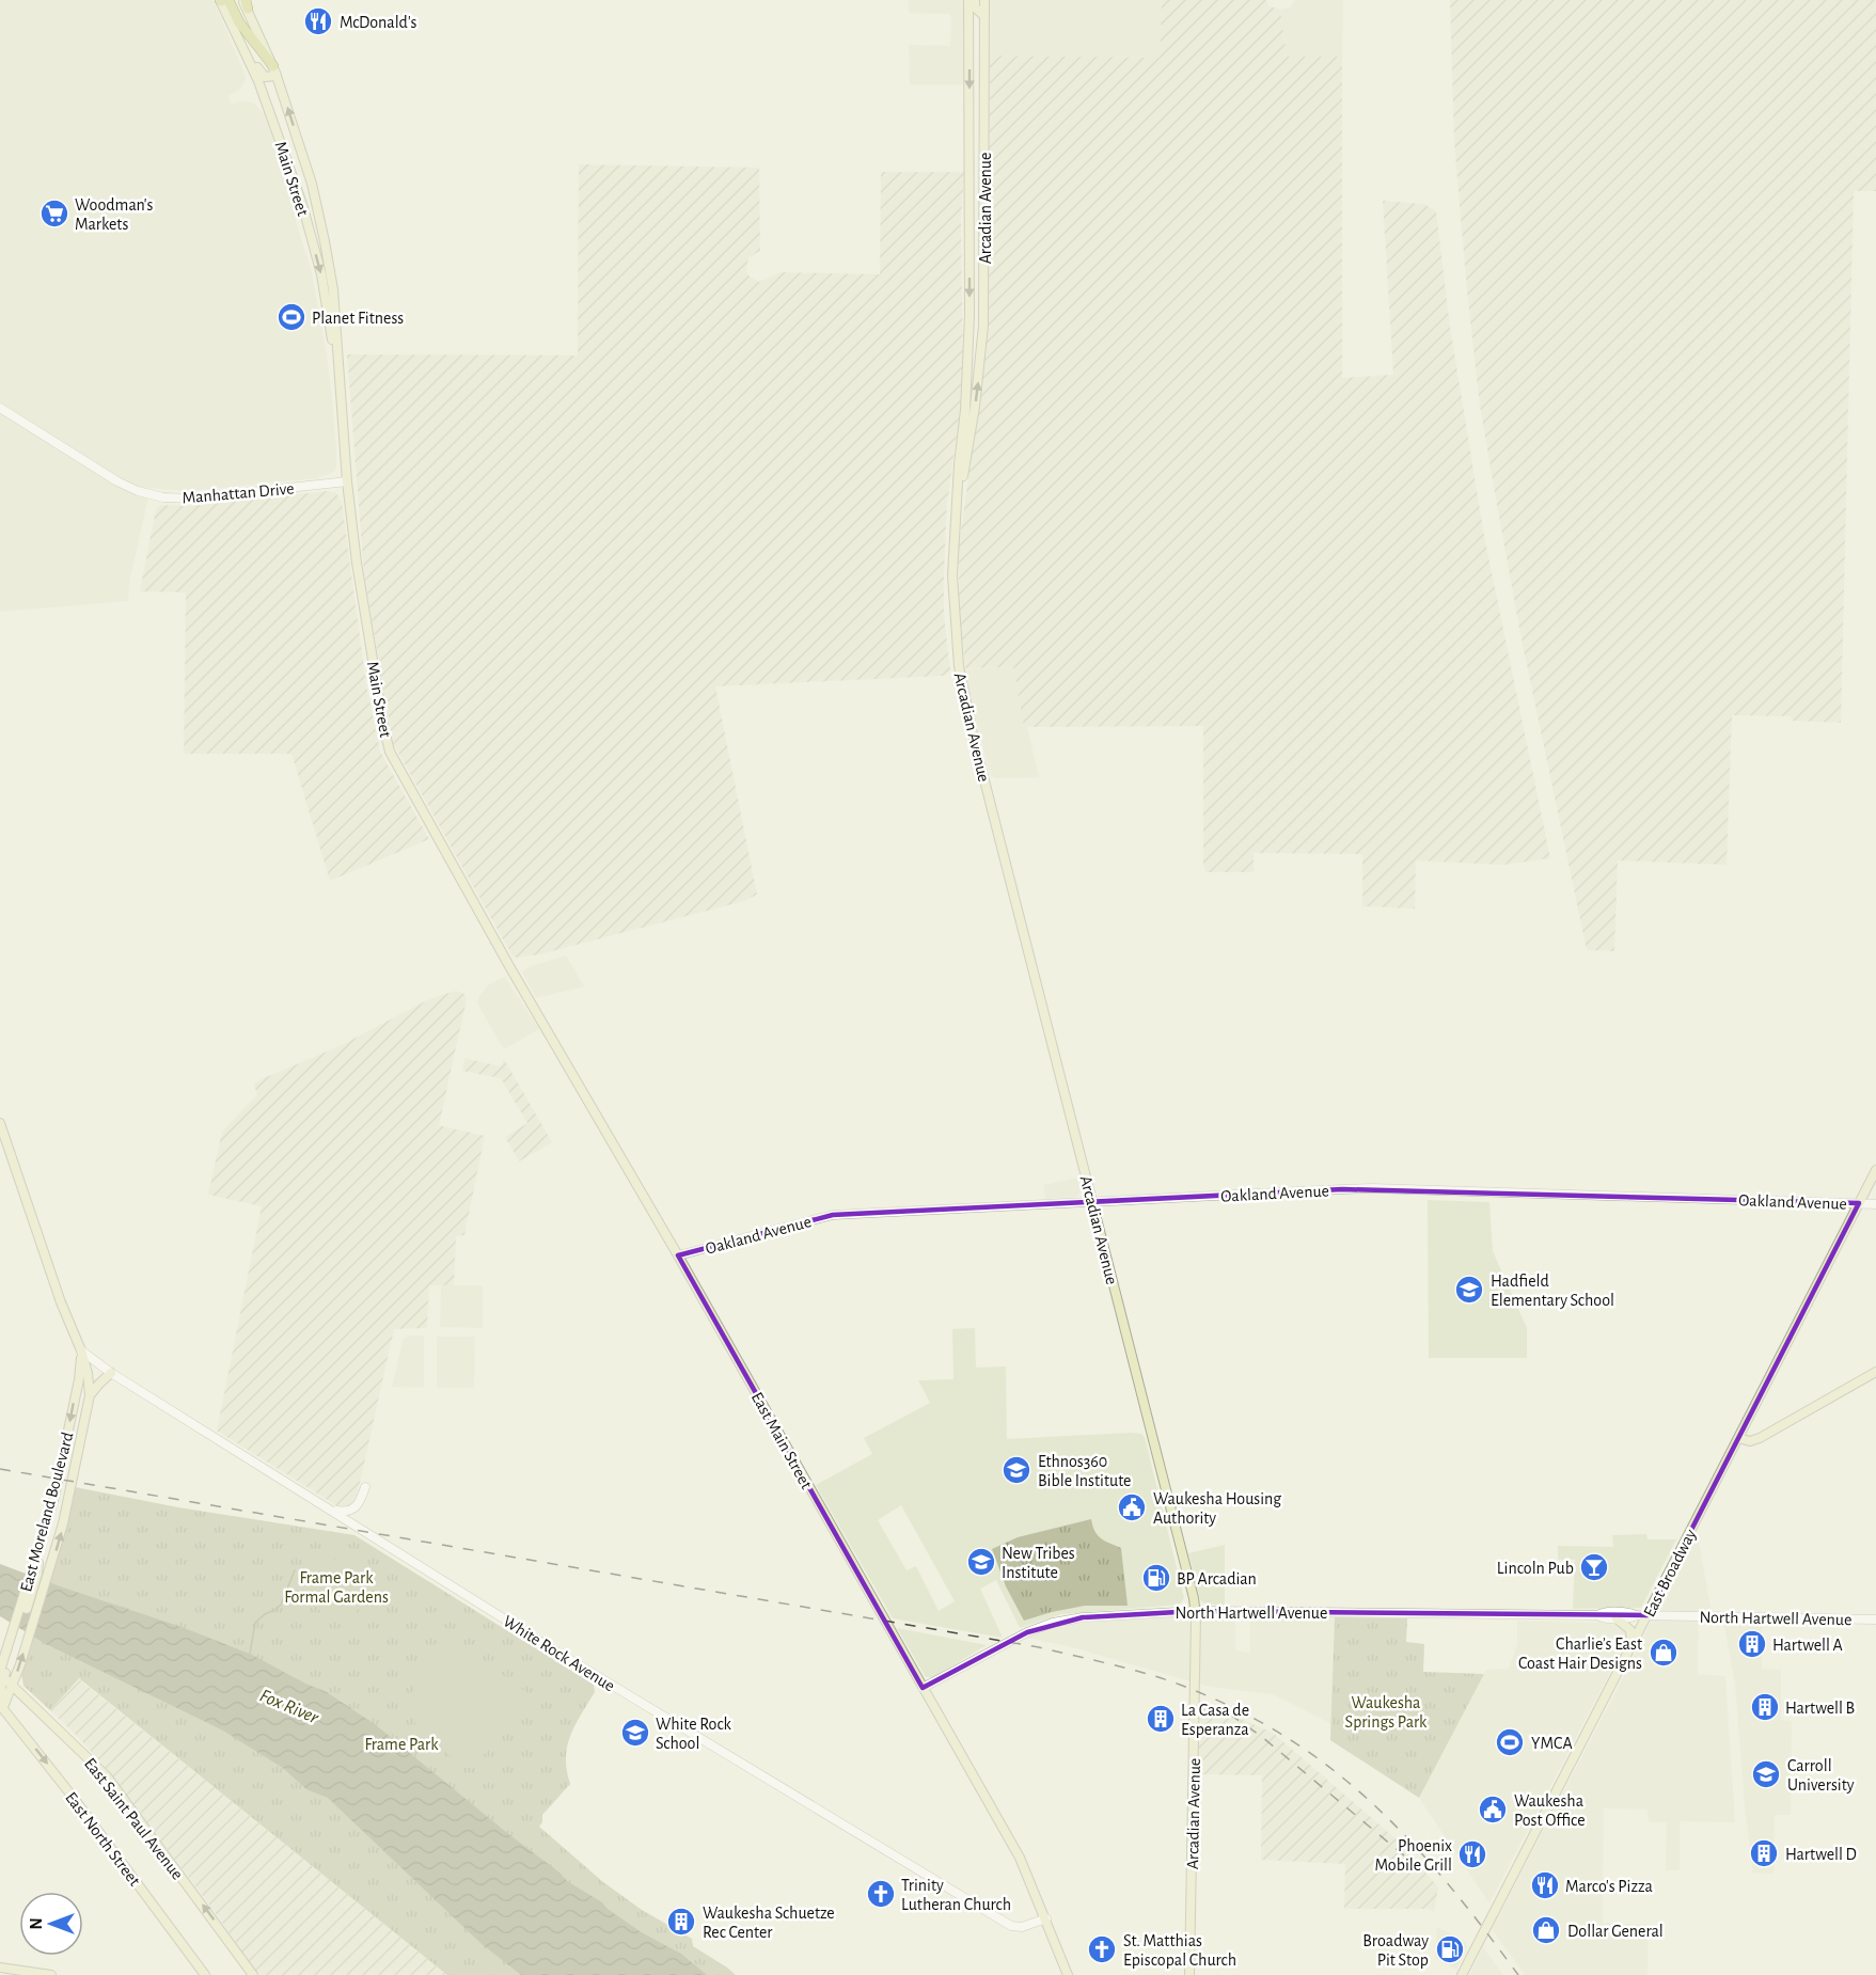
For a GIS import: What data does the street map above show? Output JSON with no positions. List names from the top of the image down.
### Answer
{
  "streets": {
    "main road": [
      "Main Street",
      "Arcadian Avenue",
      "East Main Street",
      "East Moreland Boulevard",
      "East Broadway",
      "East Saint Paul Avenue",
      "East North Street"
    ],
    "street": [
      "Manhattan Drive",
      "Oakland Avenue",
      "North Hartwell Avenue",
      "White Rock Avenue"
    ]
  },
  "crossings": [
    ["Main Street", "Manhattan Drive"],
    ["Main Street", "East Main Street"],
    ["Arcadian Avenue", "Oakland Avenue"],
    ["Arcadian Avenue", "North Hartwell Avenue"],
    ["Oakland Avenue", "East Main Street"],
    ["Oakland Avenue", "East Broadway"],
    ["East Main Street", "North Hartwell Avenue"],
    ["East Main Street", "White Rock Avenue"],
    ["East Moreland Boulevard", "White Rock Avenue"],
    ["East Moreland Boulevard", "East Saint Paul Avenue"],
    ["East Moreland Boulevard", "East North Street"],
    ["East Broadway", "North Hartwell Avenue"]
  ],
  "one_way": ["East Saint Paul Avenue", "East North Street"],
  "water": ["Fox River"],
  "parks": ["Frame Park Formal Gardens", "Waukesha Springs Park", "Frame Park"],
  "places": {
    "restaurant": ["McDonald's", "Phoenix Mobile Grill", "Marco's Pizza"],
    "supermarket": ["Woodman's Markets"],
    "sports": ["Planet Fitness", "YMCA"],
    "school or university": [
      "Hadfield Elementary School",
      "Ethnos360 Bible Institute",
      "New Tribes Institute",
      "White Rock School",
      "Carroll University"
    ],
    "public building": ["Waukesha Housing Authority", "Waukesha Post Office"],
    "bar": ["Lincoln Pub"],
    "fuel station": ["BP Arcadian", "Broadway Pit Stop"],
    "building": [
      "Hartwell A",
      "Hartwell B",
      "La Casa de Esperanza",
      "Hartwell D",
      "Waukesha Schuetze Rec Center"
    ],
    "shop": ["Charlie’s East Coast Hair Designs", "Dollar General"],
    "church": ["Trinity Lutheran Church", "St. Matthias Episcopal Church"]
  },
  "north": "left"
}
